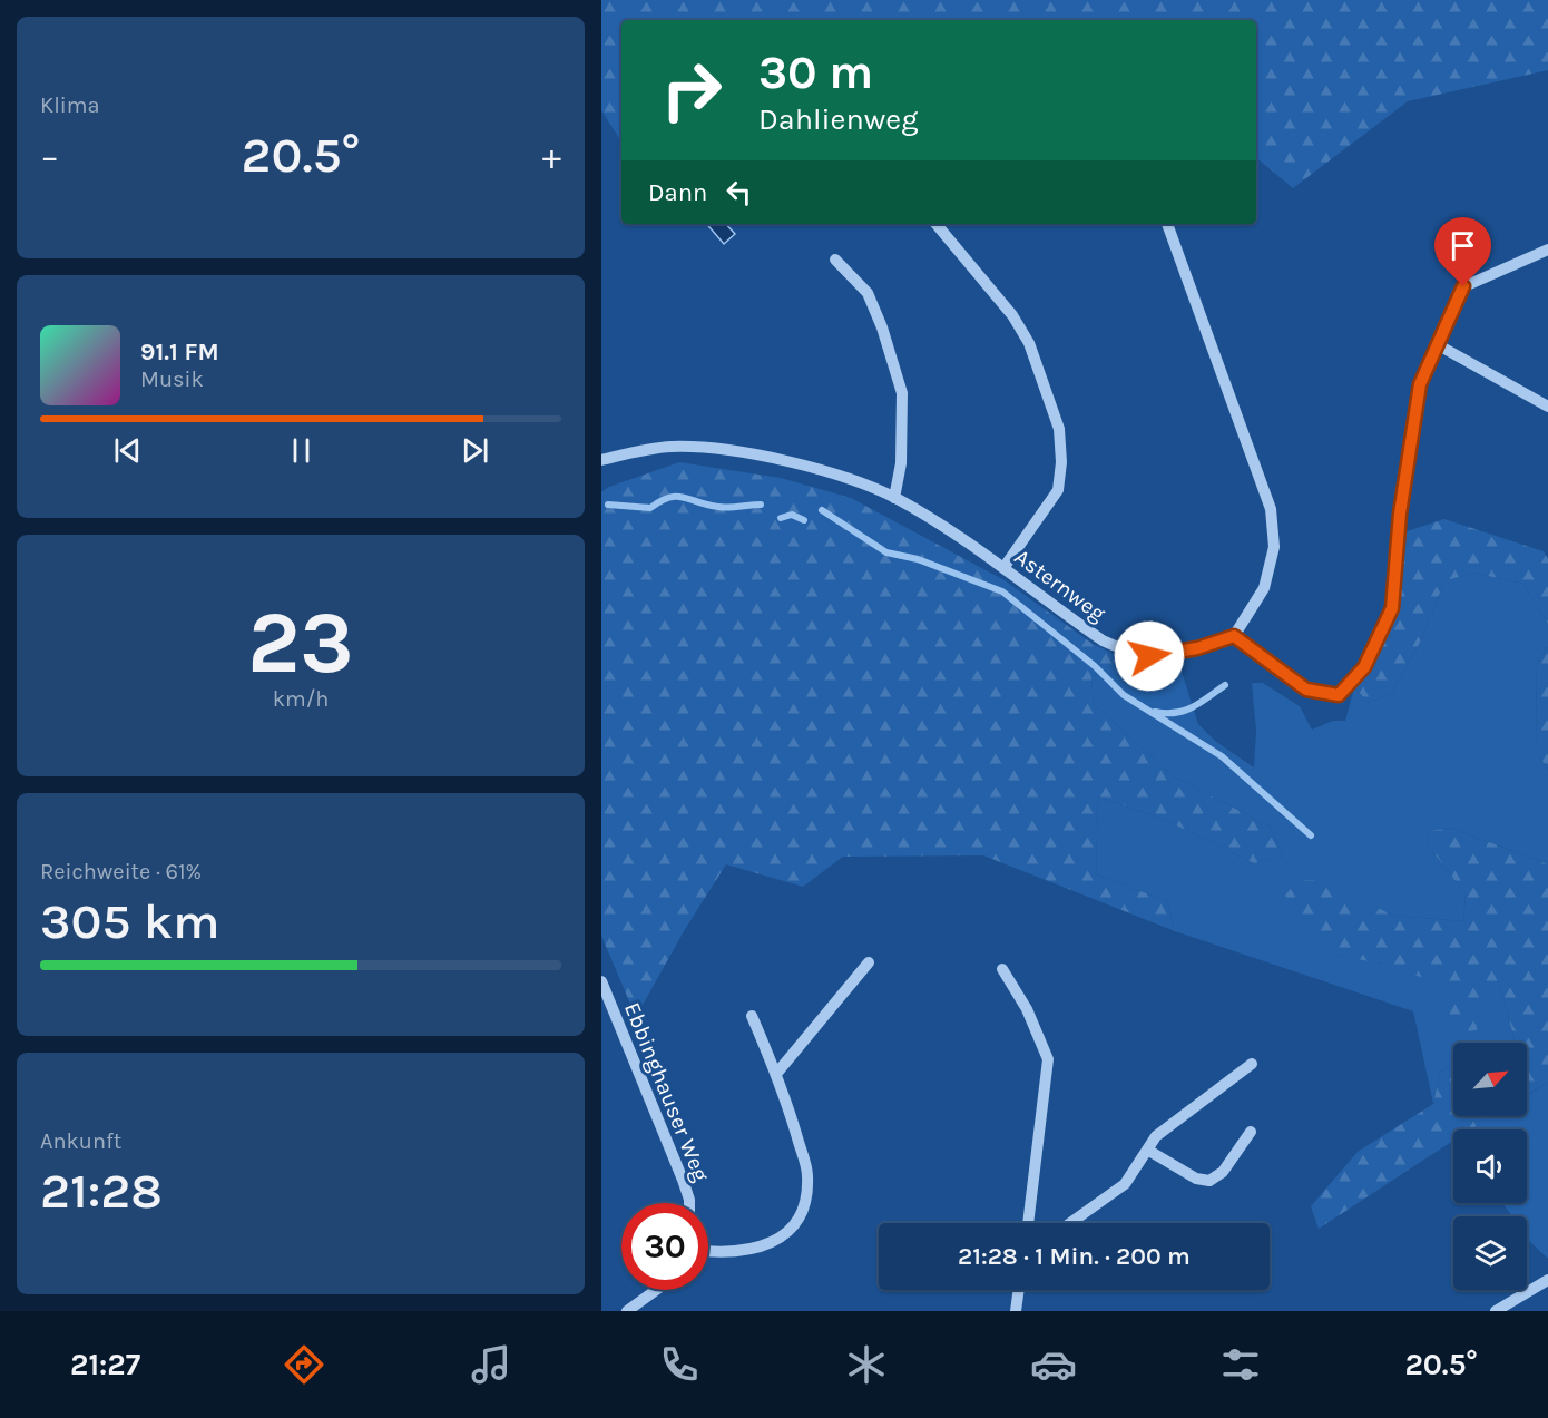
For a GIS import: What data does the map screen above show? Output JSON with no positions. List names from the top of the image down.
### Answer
{
  "streets": {
    "street": ["Asternweg", "Ebbinghauser Weg"]
  },
  "north": "top right",
  "page": {
    "tile": [
      "Klima",
      ["23", "km/h"],
      ["Reichweite · 61%", "305 km"],
      ["Ankunft", "21:28"]
    ],
    "turn": ["30 m", "Dahlienweg"],
    "heat": ["−", "20.5°", "+"],
    "then": "Dann",
    "song": ["91.1 FM", "Musik"],
    "limit": "30",
    "trip": "21:28 · 1 Min. · 200 m",
    "tabs": ["21:27", "20.5°"]
  }
}
